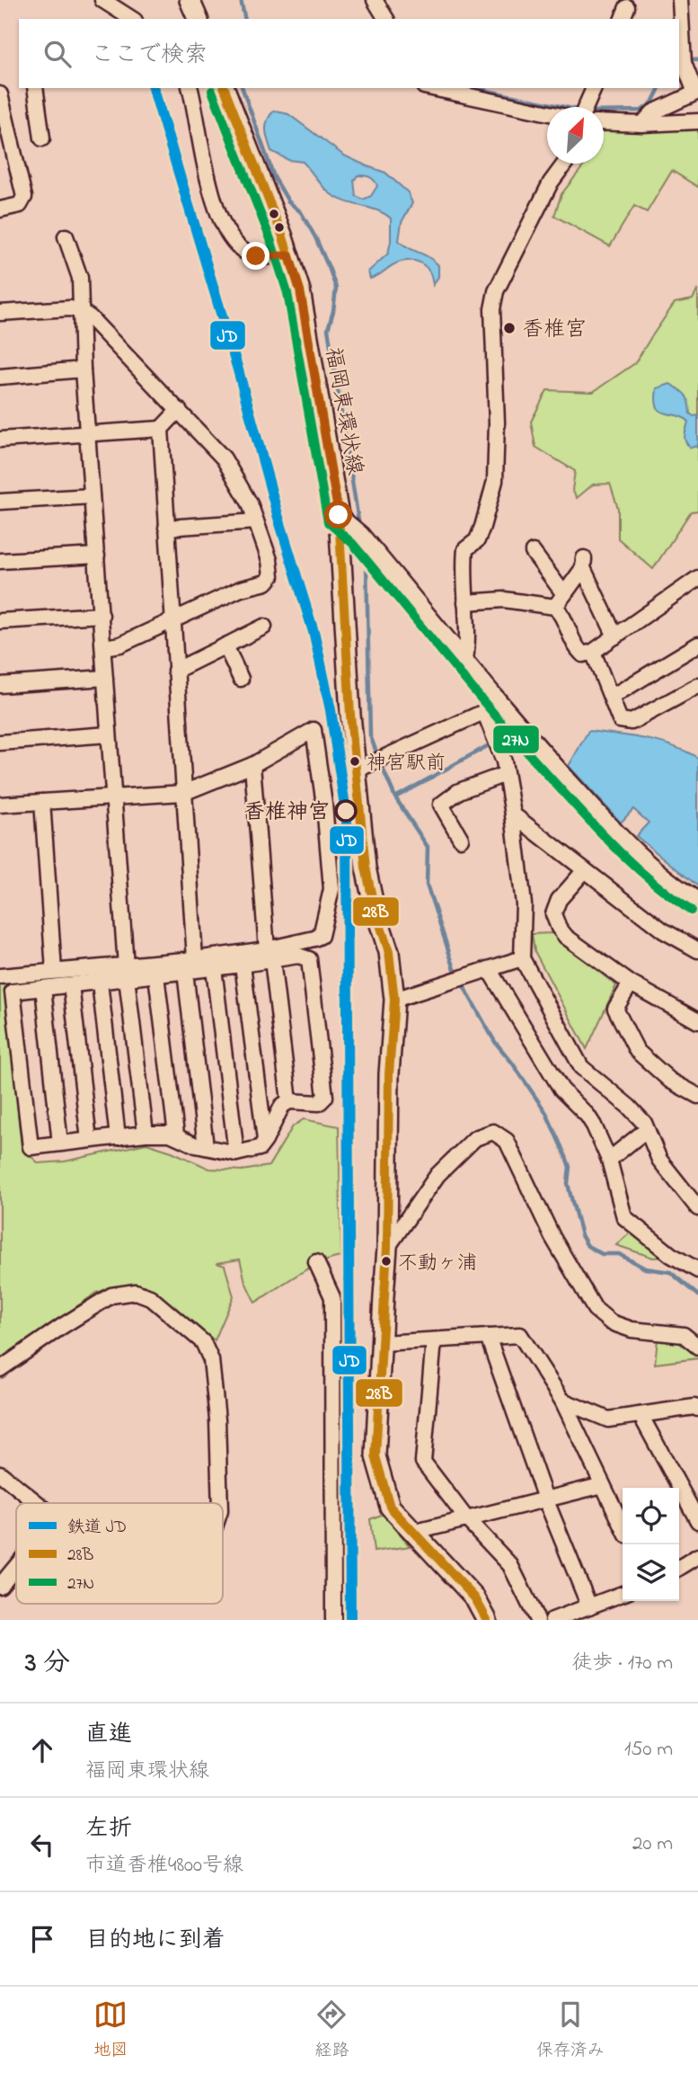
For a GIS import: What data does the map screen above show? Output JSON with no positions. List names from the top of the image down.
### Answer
{
  "streets": {
    "main road": ["福岡東環状線"]
  },
  "places": [
    "香椎宮",
    "神宮駅前",
    "香椎神宮",
    "不動ヶ浦"
  ],
  "lines": ["rail line JD", "transit line 28B", "transit line 27N"],
  "legend": ["鉄道 JD", "28B", "27N"],
  "north": "top right",
  "page": {
    "search": "ここで検索",
    "heading": ["3 分", "徒歩 · 170 m"],
    "list": [
      ["直進", "福岡東環状線", "150 m"],
      ["左折", "市道香椎4800号線", "20 m"],
      "目的地に到着"
    ],
    "nav": ["地図", "経路", "保存済み"]
  }
}
